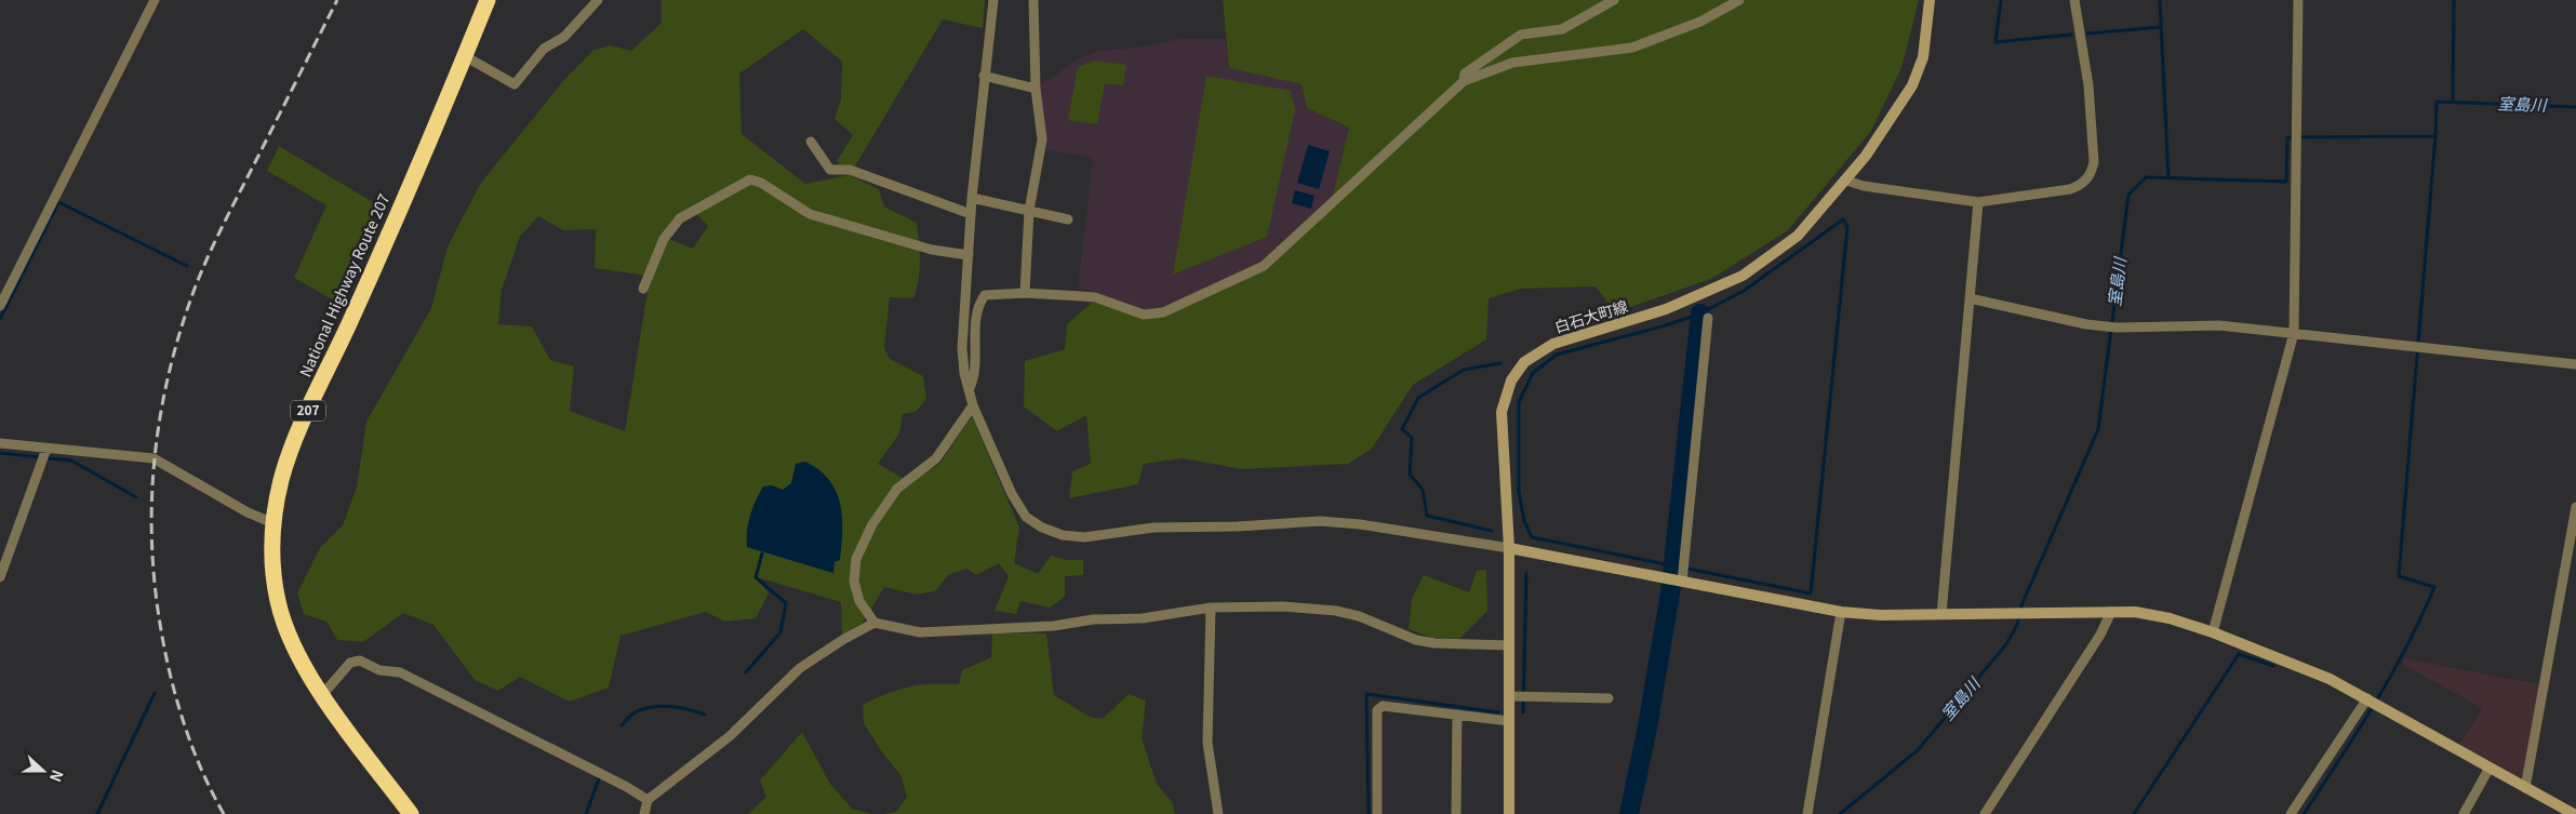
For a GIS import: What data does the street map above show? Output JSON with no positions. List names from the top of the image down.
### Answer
{
  "streets": {
    "highway": ["National Highway Route 207", "207"],
    "street": ["白石大町線"]
  },
  "water": ["室島川"],
  "north": "right"
}
